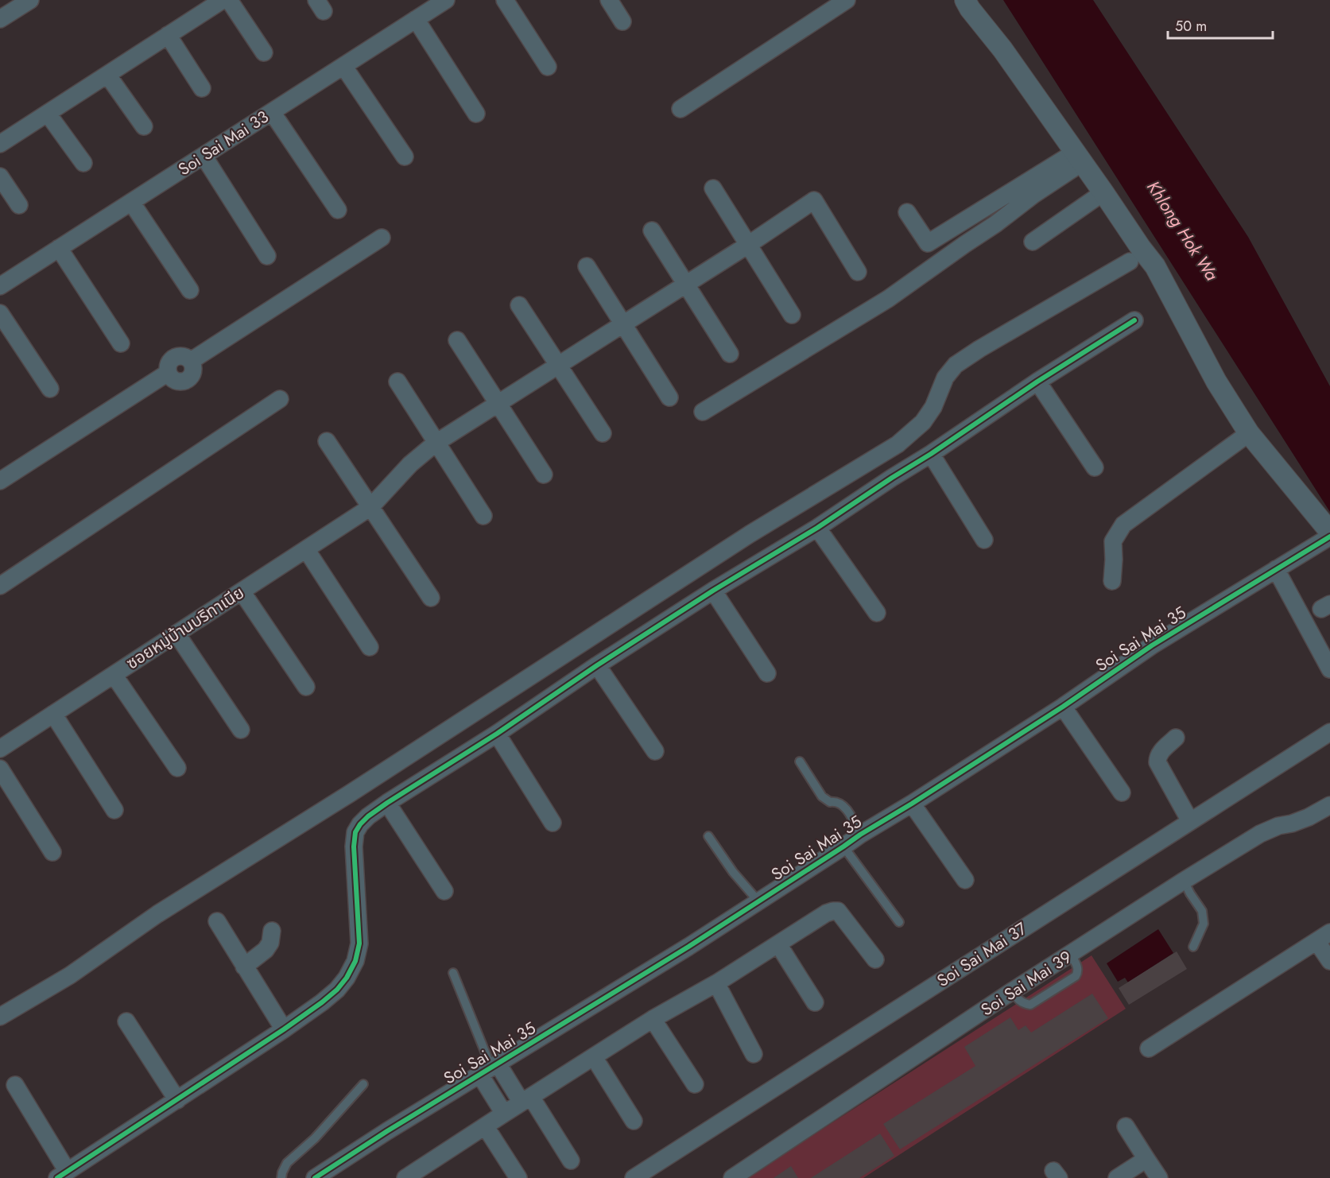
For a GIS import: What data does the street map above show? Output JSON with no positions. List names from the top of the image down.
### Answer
{
  "streets": {
    "street": [
      "Soi Sai Mai 33",
      "ซอยหมู่บ้านบริทาเนีย",
      "Soi Sai Mai 35",
      "Soi Sai Mai 37",
      "Soi Sai Mai 39"
    ]
  },
  "water": ["Khlong Hok Wa"],
  "scale_bar": "50 m"
}
